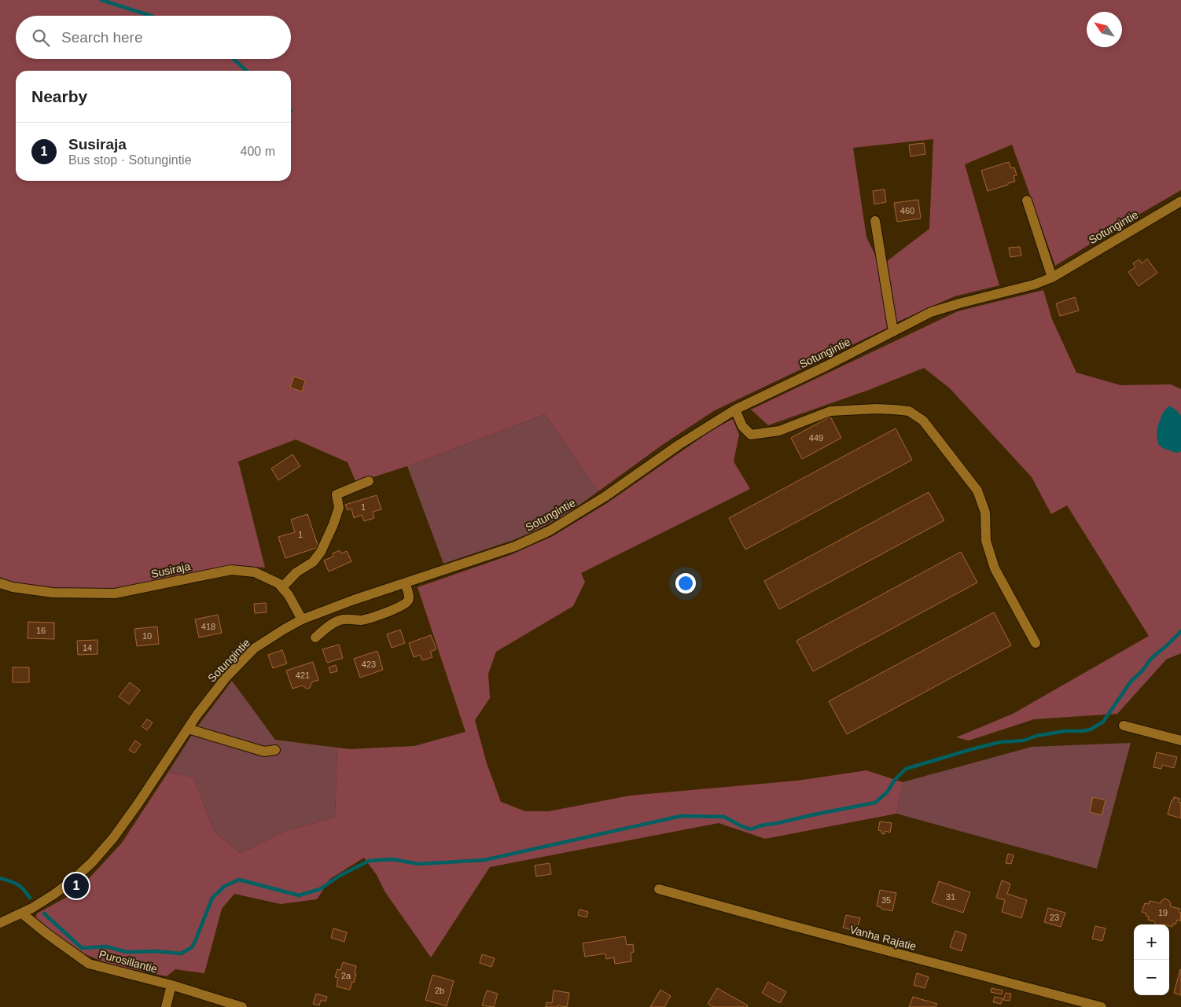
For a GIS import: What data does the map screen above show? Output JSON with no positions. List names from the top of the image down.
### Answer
{
  "streets": {
    "street": [
      "Sotungintie",
      "Susiraja",
      "Vanha Rajatie",
      "Purosillantie"
    ]
  },
  "crossings": [
    ["Sotungintie", "Susiraja"],
    ["Sotungintie", "Purosillantie"]
  ],
  "house_numbers": [
    "460",
    "449",
    "1",
    "1",
    "418",
    "16",
    "10",
    "14",
    "423",
    "421",
    "31",
    "35",
    "19",
    "23",
    "2a",
    "2b"
  ],
  "north": "top left",
  "page": {
    "search": "Search here",
    "heading": "Nearby",
    "list": [
      {
        "mark": "1",
        "name": "Susiraja",
        "note": "Bus stop · Sotungintie",
        "value": "400 m"
      }
    ],
    "pins": "1",
    "map_buttons": ["+", "−"]
  }
}
